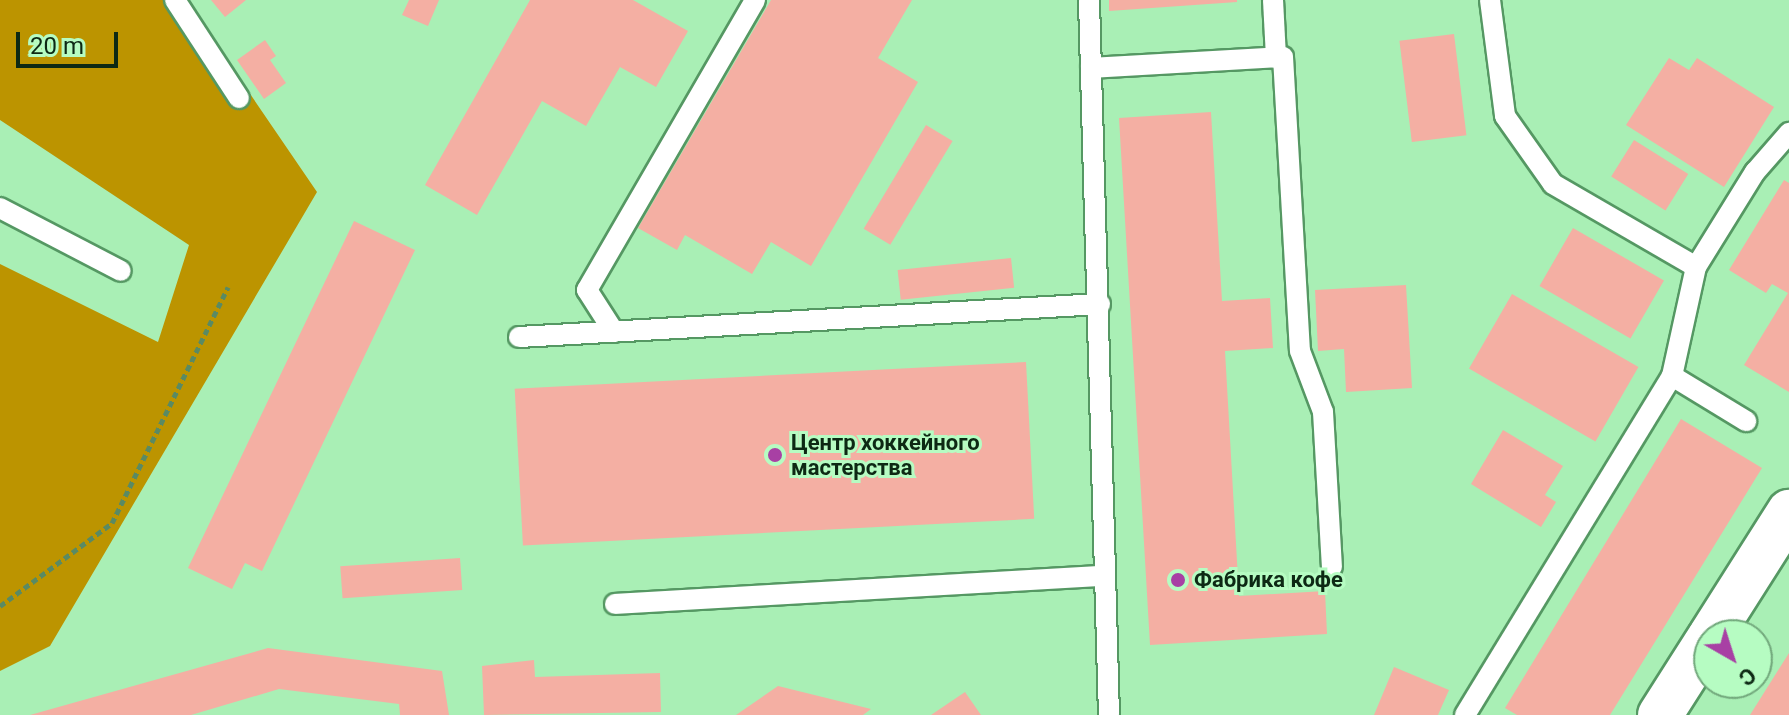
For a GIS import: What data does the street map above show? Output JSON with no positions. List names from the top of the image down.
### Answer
{
  "places": ["Центр хоккейного мастерства", "Фабрика кофе"],
  "scale_bar": "20 m",
  "north": "bottom right"
}
